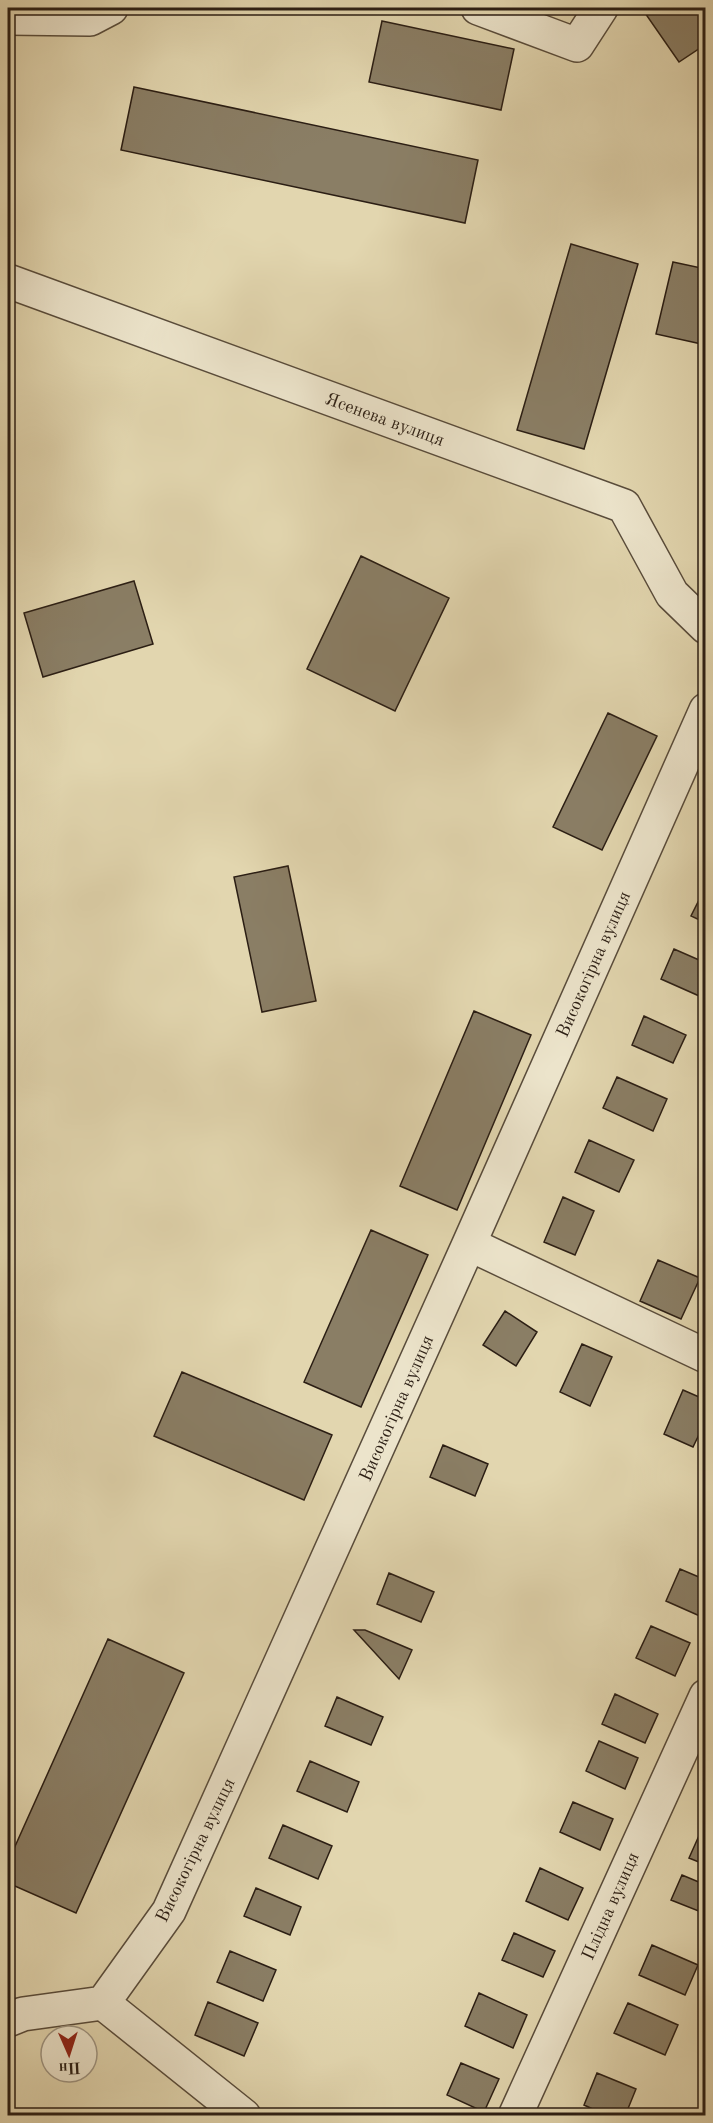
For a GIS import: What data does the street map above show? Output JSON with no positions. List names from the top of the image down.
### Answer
{
  "streets": {
    "street": ["Ясенева вулиця", "Високогірна вулиця", "Плідна вулиця"]
  },
  "north": "bottom"
}
